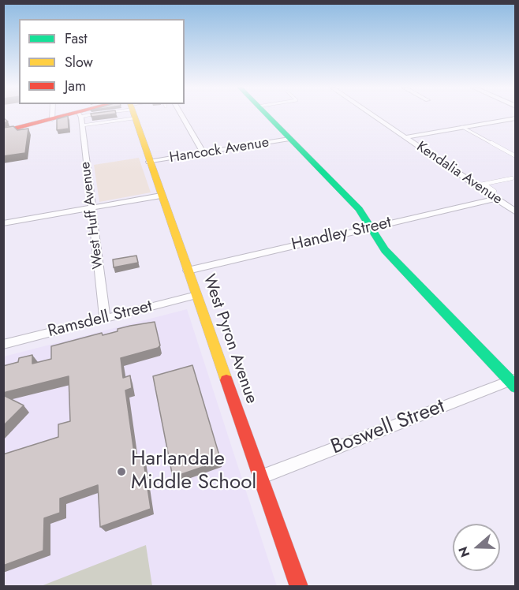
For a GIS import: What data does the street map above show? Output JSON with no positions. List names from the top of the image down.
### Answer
{
  "streets": {
    "street": [
      "Hancock Avenue",
      "Kendalia Avenue",
      "West Huff Avenue",
      "Handley Street",
      "Ramsdell Street",
      "West Pyron Avenue",
      "Boswell Street"
    ]
  },
  "crossings": [
    ["Hancock Avenue", "West Pyron Avenue"],
    ["Kendalia Avenue", "Handley Street"],
    ["West Huff Avenue", "Ramsdell Street"],
    ["Handley Street", "West Pyron Avenue"],
    ["Ramsdell Street", "West Pyron Avenue"],
    ["West Pyron Avenue", "Boswell Street"]
  ],
  "places": ["Harlandale Middle School"],
  "legend": ["Fast", "Slow", "Jam"],
  "north": "left"
}
